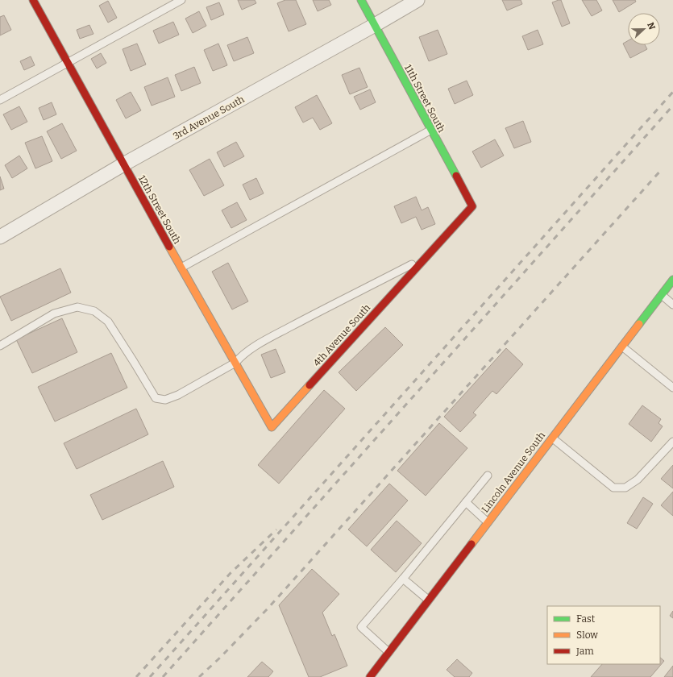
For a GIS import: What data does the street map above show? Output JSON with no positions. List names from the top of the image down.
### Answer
{
  "streets": {
    "street": [
      "11th Street South",
      "3rd Avenue South",
      "12th Street South",
      "4th Avenue South",
      "Lincoln Avenue South"
    ]
  },
  "crossings": [
    ["11th Street South", "3rd Avenue South"],
    ["11th Street South", "4th Avenue South"],
    ["3rd Avenue South", "12th Street South"],
    ["12th Street South", "4th Avenue South"]
  ],
  "legend": ["Fast", "Slow", "Jam"],
  "north": "right"
}
